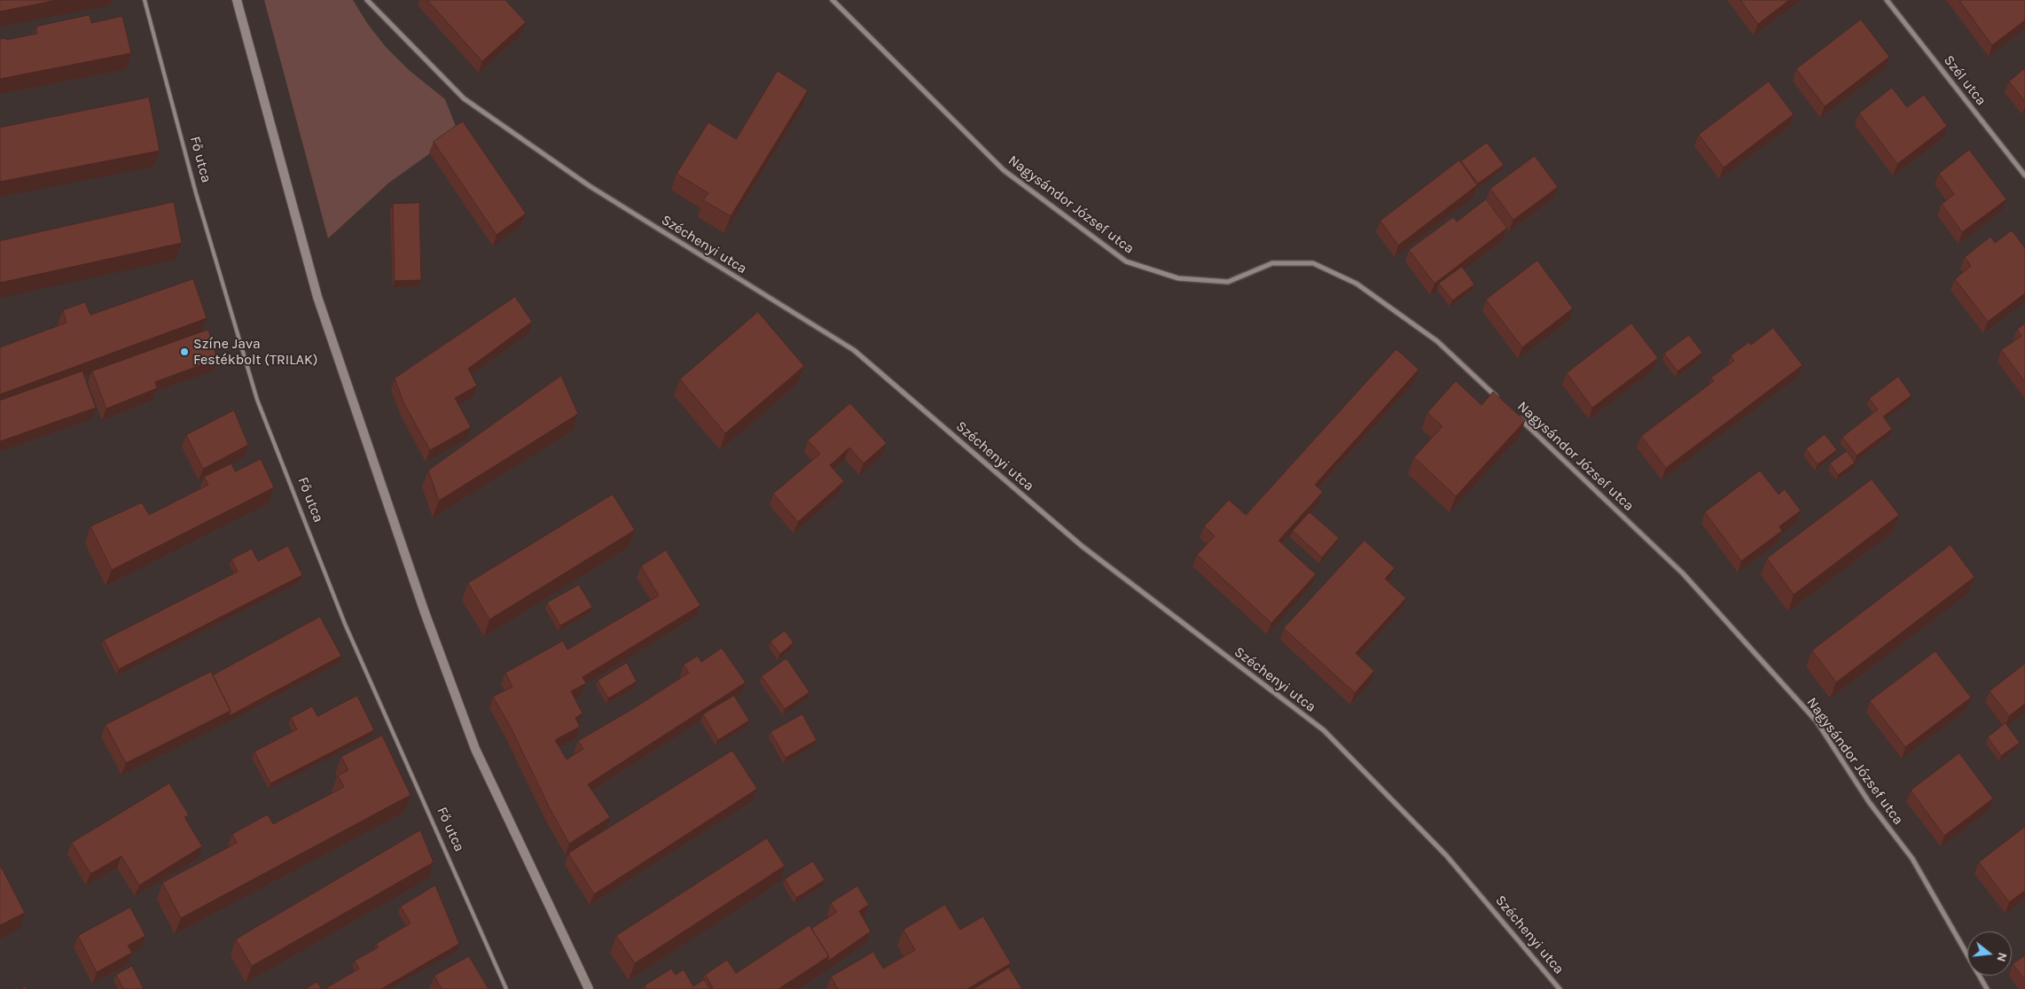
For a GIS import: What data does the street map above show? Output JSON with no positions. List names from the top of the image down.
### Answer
{
  "streets": {
    "street": ["Szél utca", "Nagysándor József utca", "Széchenyi utca"],
    "lane": ["Fő utca"]
  },
  "places": ["Színe Java Festékbolt (TRILAK)"],
  "north": "right"
}
